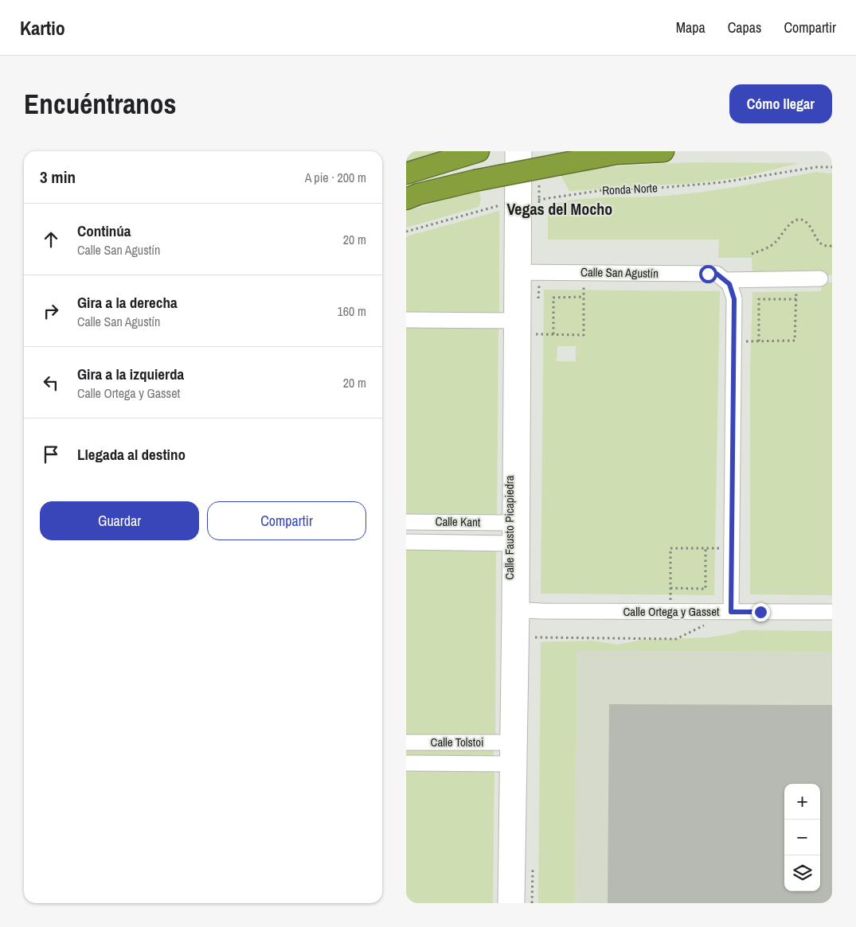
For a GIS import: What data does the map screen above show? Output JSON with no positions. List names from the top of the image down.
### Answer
{
  "streets": {
    "street": [
      "Calle San Agustín",
      "Calle Kant",
      "Calle Fausto Picapiedra",
      "Calle Ortega y Gasset",
      "Calle Tolstoi"
    ],
    "path": ["Ronda Norte"]
  },
  "crossings": [
    ["Ronda Norte", "Calle Fausto Picapiedra"],
    ["Calle San Agustín", "Calle Fausto Picapiedra"],
    ["Calle Kant", "Calle Fausto Picapiedra"],
    ["Calle Fausto Picapiedra", "Calle Ortega y Gasset"],
    ["Calle Fausto Picapiedra", "Calle Tolstoi"]
  ],
  "districts": ["Vegas del Mocho"],
  "page": {
    "header": "Kartio",
    "nav": ["Mapa", "Capas", "Compartir"],
    "buttons": [
      "Cómo llegar",
      ["Guardar", "Compartir"]
    ],
    "title": "Encuéntranos",
    "heading": ["3 min", "A pie · 200 m"],
    "list": [
      ["Continúa", "Calle San Agustín", "20 m"],
      ["Gira a la derecha", "Calle San Agustín", "160 m"],
      ["Gira a la izquierda", "Calle Ortega y Gasset", "20 m"],
      "Llegada al destino"
    ],
    "map_buttons": ["+", "−"]
  }
}
